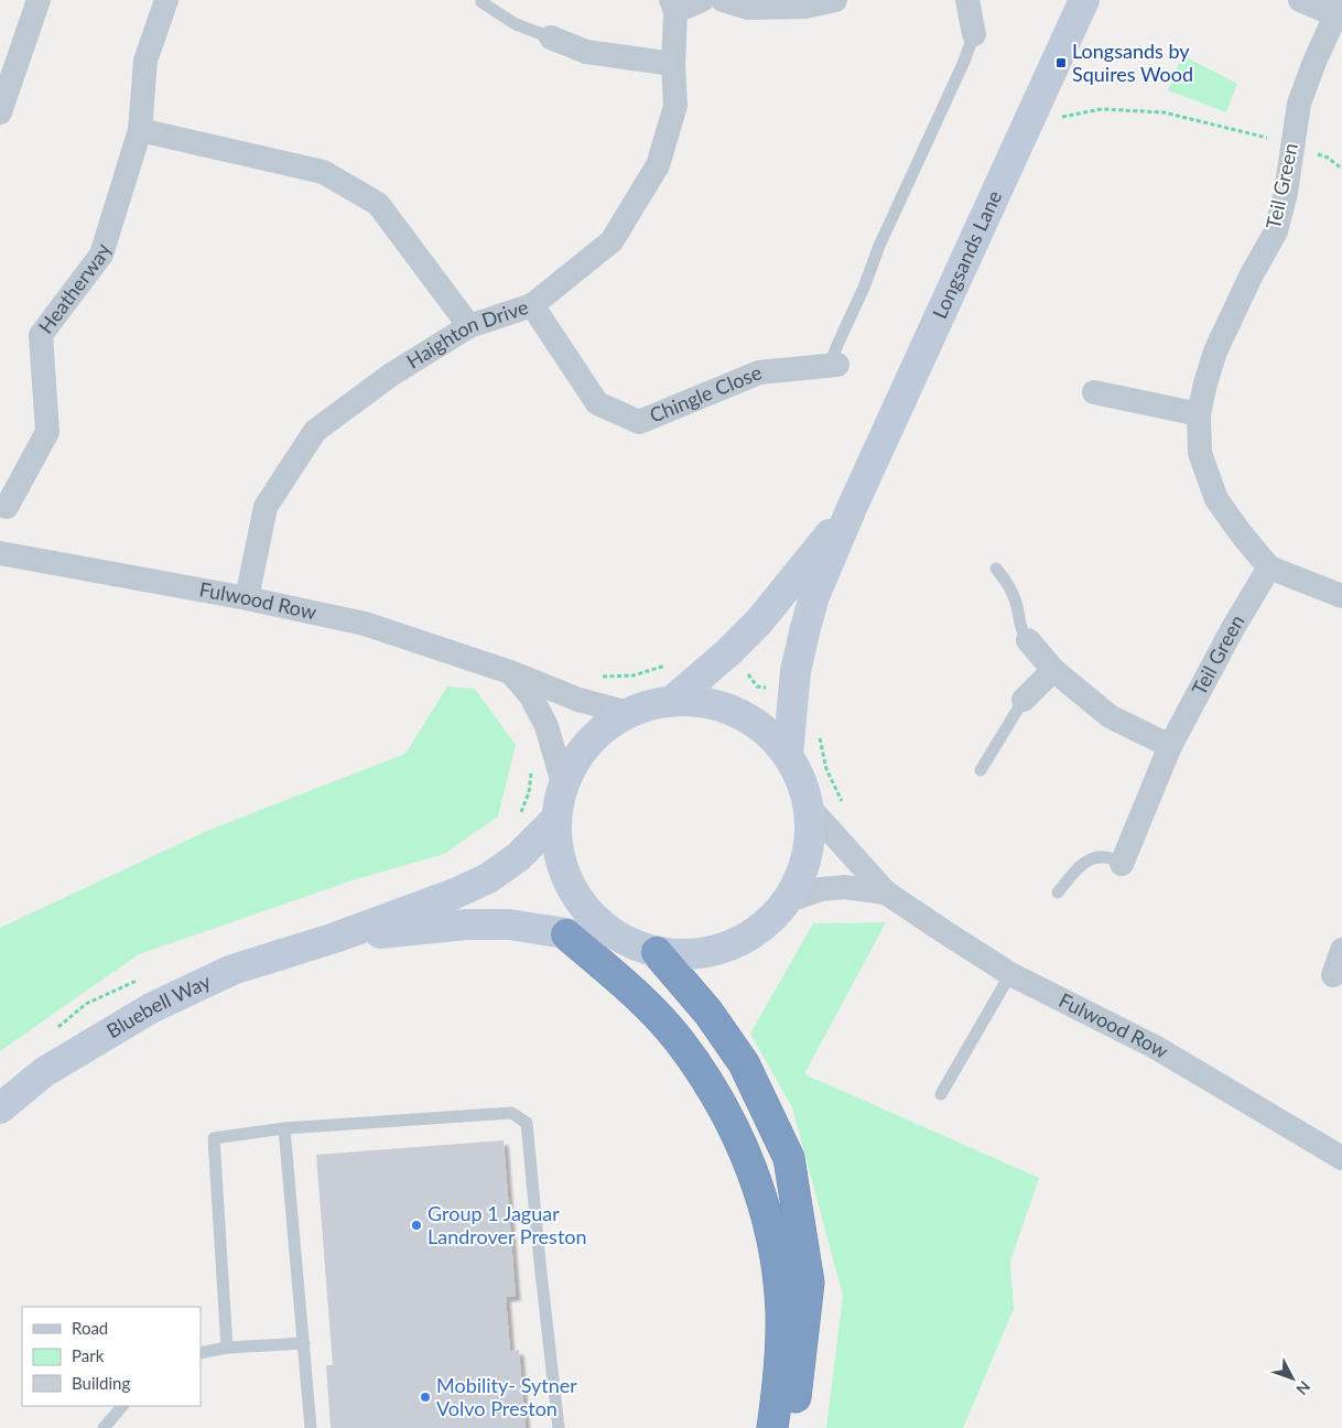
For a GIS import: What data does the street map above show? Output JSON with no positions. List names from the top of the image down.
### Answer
{
  "streets": {
    "main road": ["Longsands Lane", "Bluebell Way"],
    "street": [
      "Teil Green",
      "Heatherway",
      "Haighton Drive",
      "Chingle Close",
      "Fulwood Row"
    ]
  },
  "crossings": [
    ["Haighton Drive", "Chingle Close"],
    ["Haighton Drive", "Fulwood Row"]
  ],
  "places": {
    "transit": ["Longsands by Squires Wood"],
    "other": ["Group 1 Jaguar Landrover Preston", "Mobility- Sytner Volvo Preston"]
  },
  "legend": ["Road", "Park", "Building"],
  "north": "bottom right"
}
